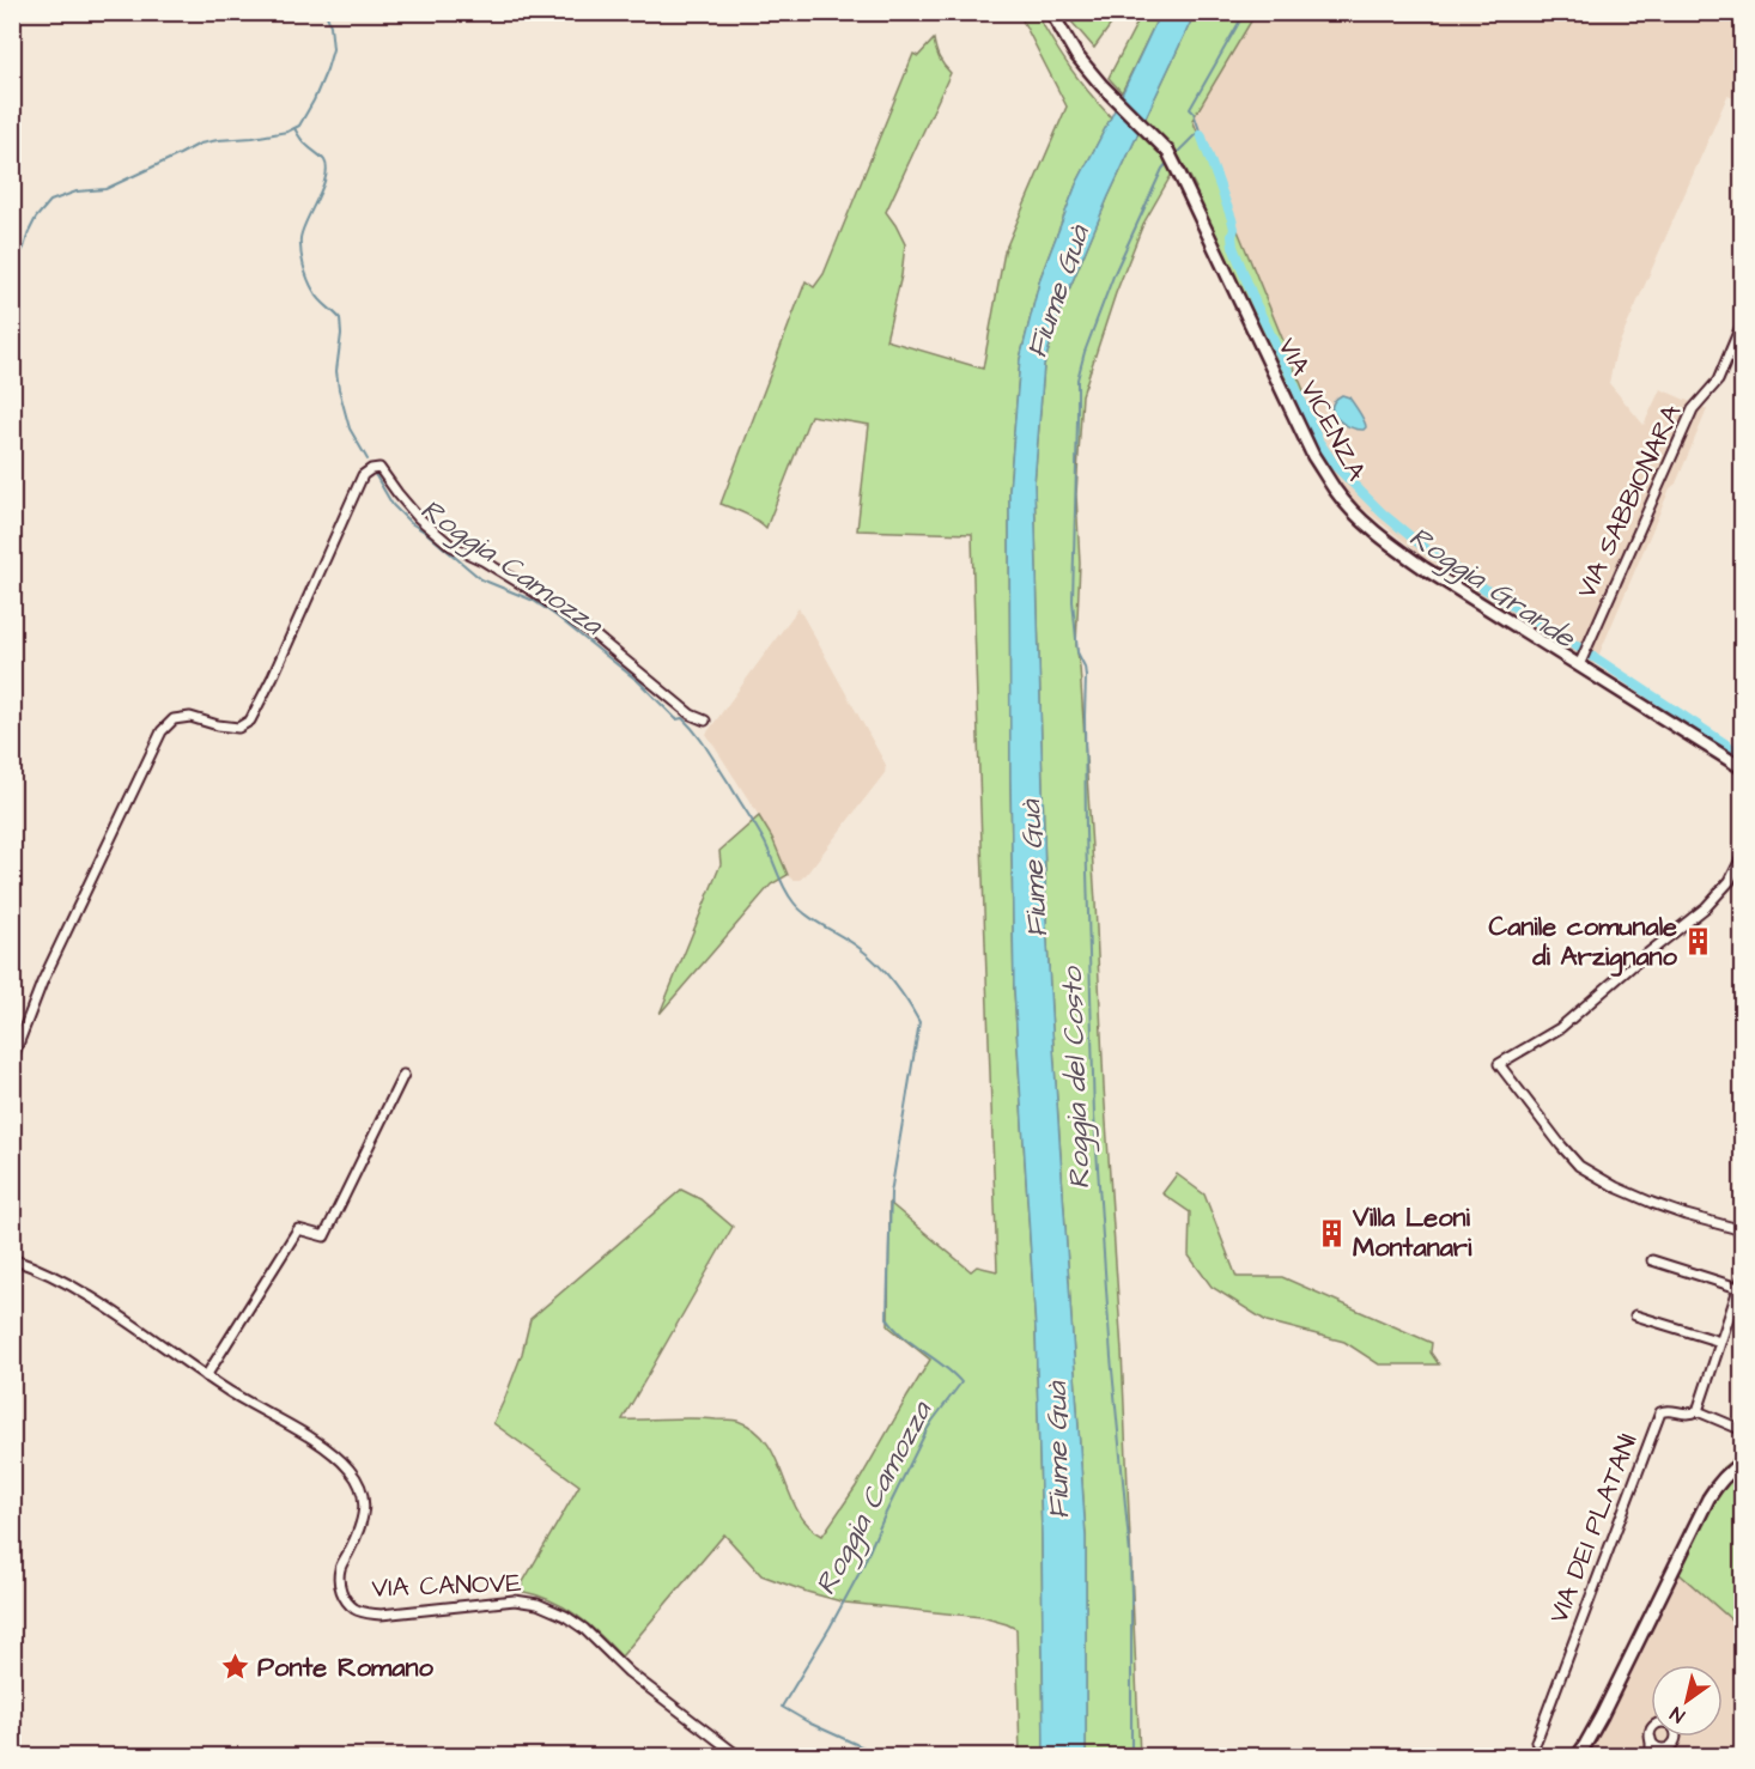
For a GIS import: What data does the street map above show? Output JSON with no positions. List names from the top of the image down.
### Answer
{
  "streets": {
    "main road": ["VIA VICENZA"],
    "street": ["VIA SABBIONARA", "VIA DEI PLATANI", "VIA CANOVE"]
  },
  "crossings": [
    ["VIA VICENZA", "VIA SABBIONARA"]
  ],
  "water": [
    "Fiume Guà",
    "Roggia Camozza",
    "Roggia Grande",
    "Roggia del Costo"
  ],
  "places": {
    "building": ["Canile comunale di Arzignano", "Villa Leoni Montanari"],
    "place": ["Ponte Romano"]
  },
  "north": "bottom left"
}
